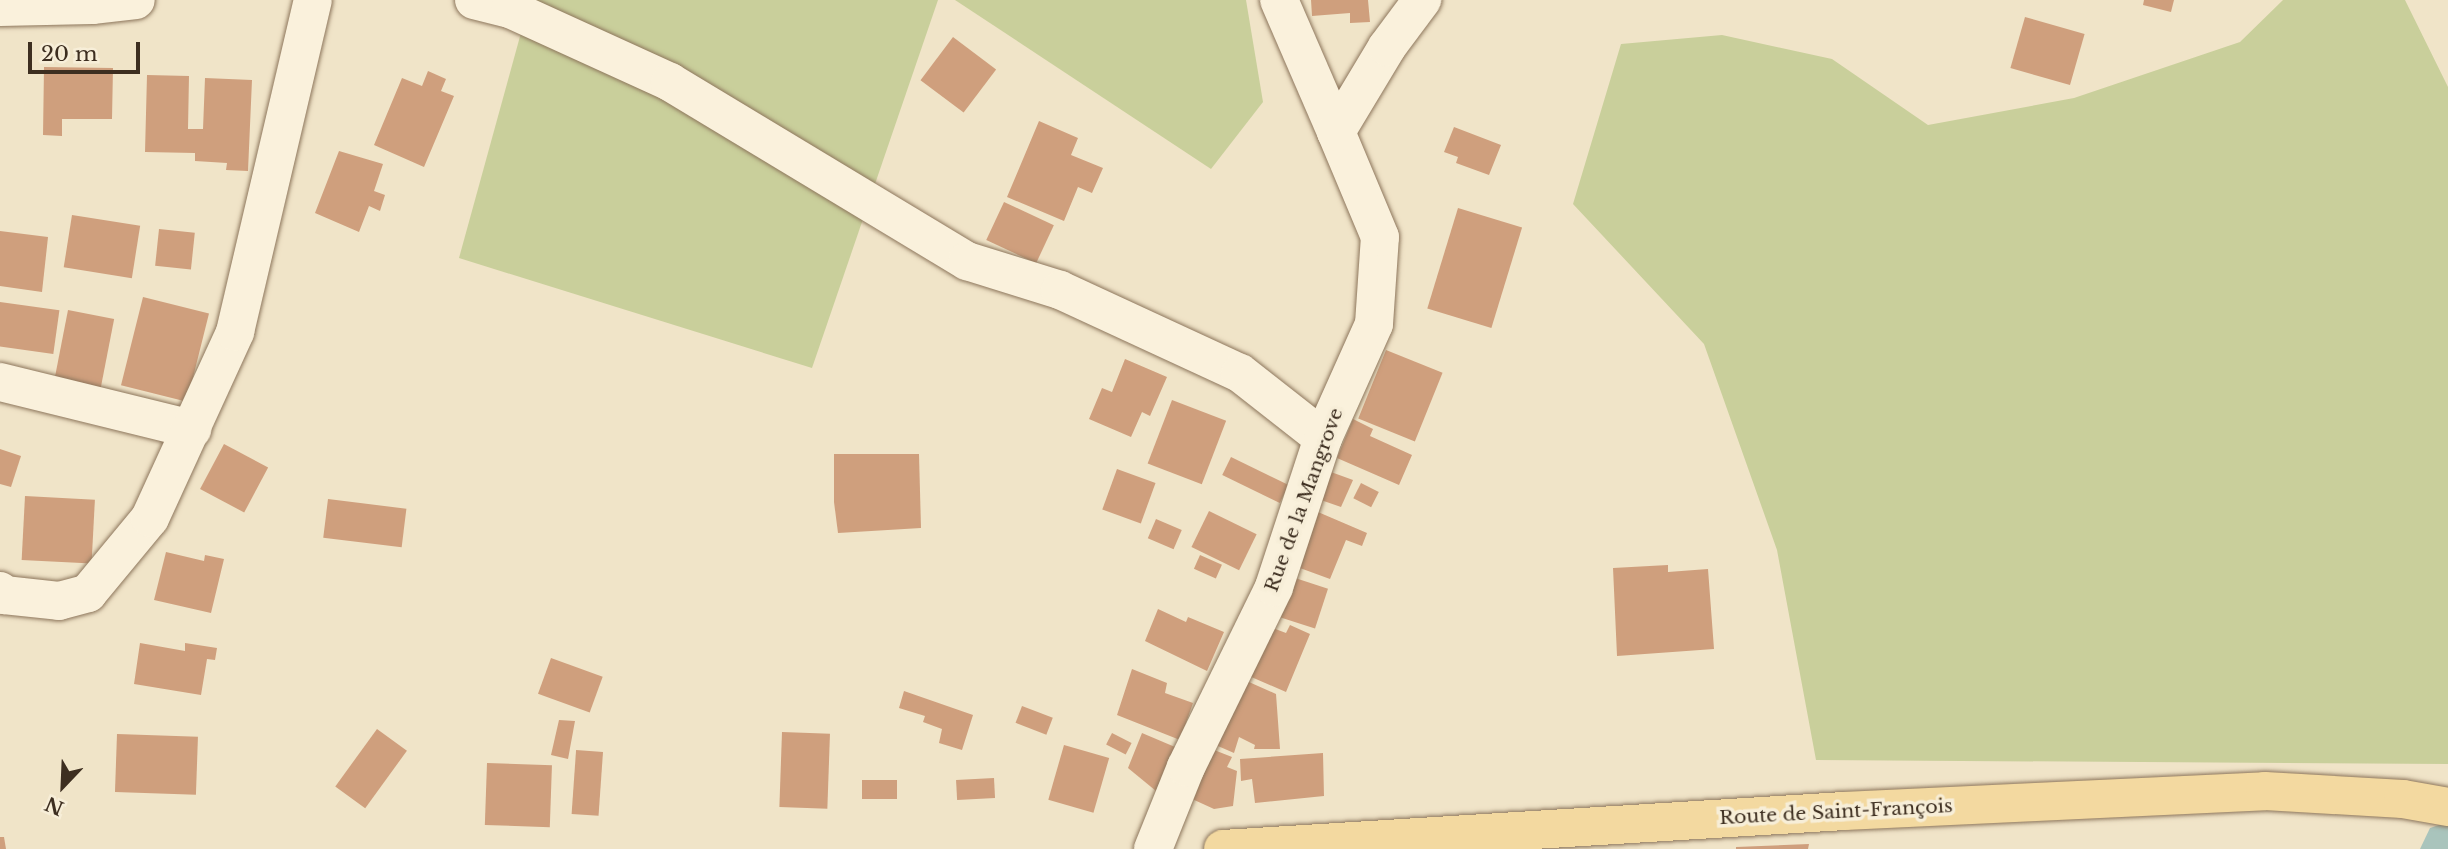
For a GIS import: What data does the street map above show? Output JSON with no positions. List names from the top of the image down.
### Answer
{
  "streets": {
    "main road": ["Route de Saint-François"],
    "street": ["Rue de la Mangrove"]
  },
  "scale_bar": "20 m",
  "north": "bottom left"
}
